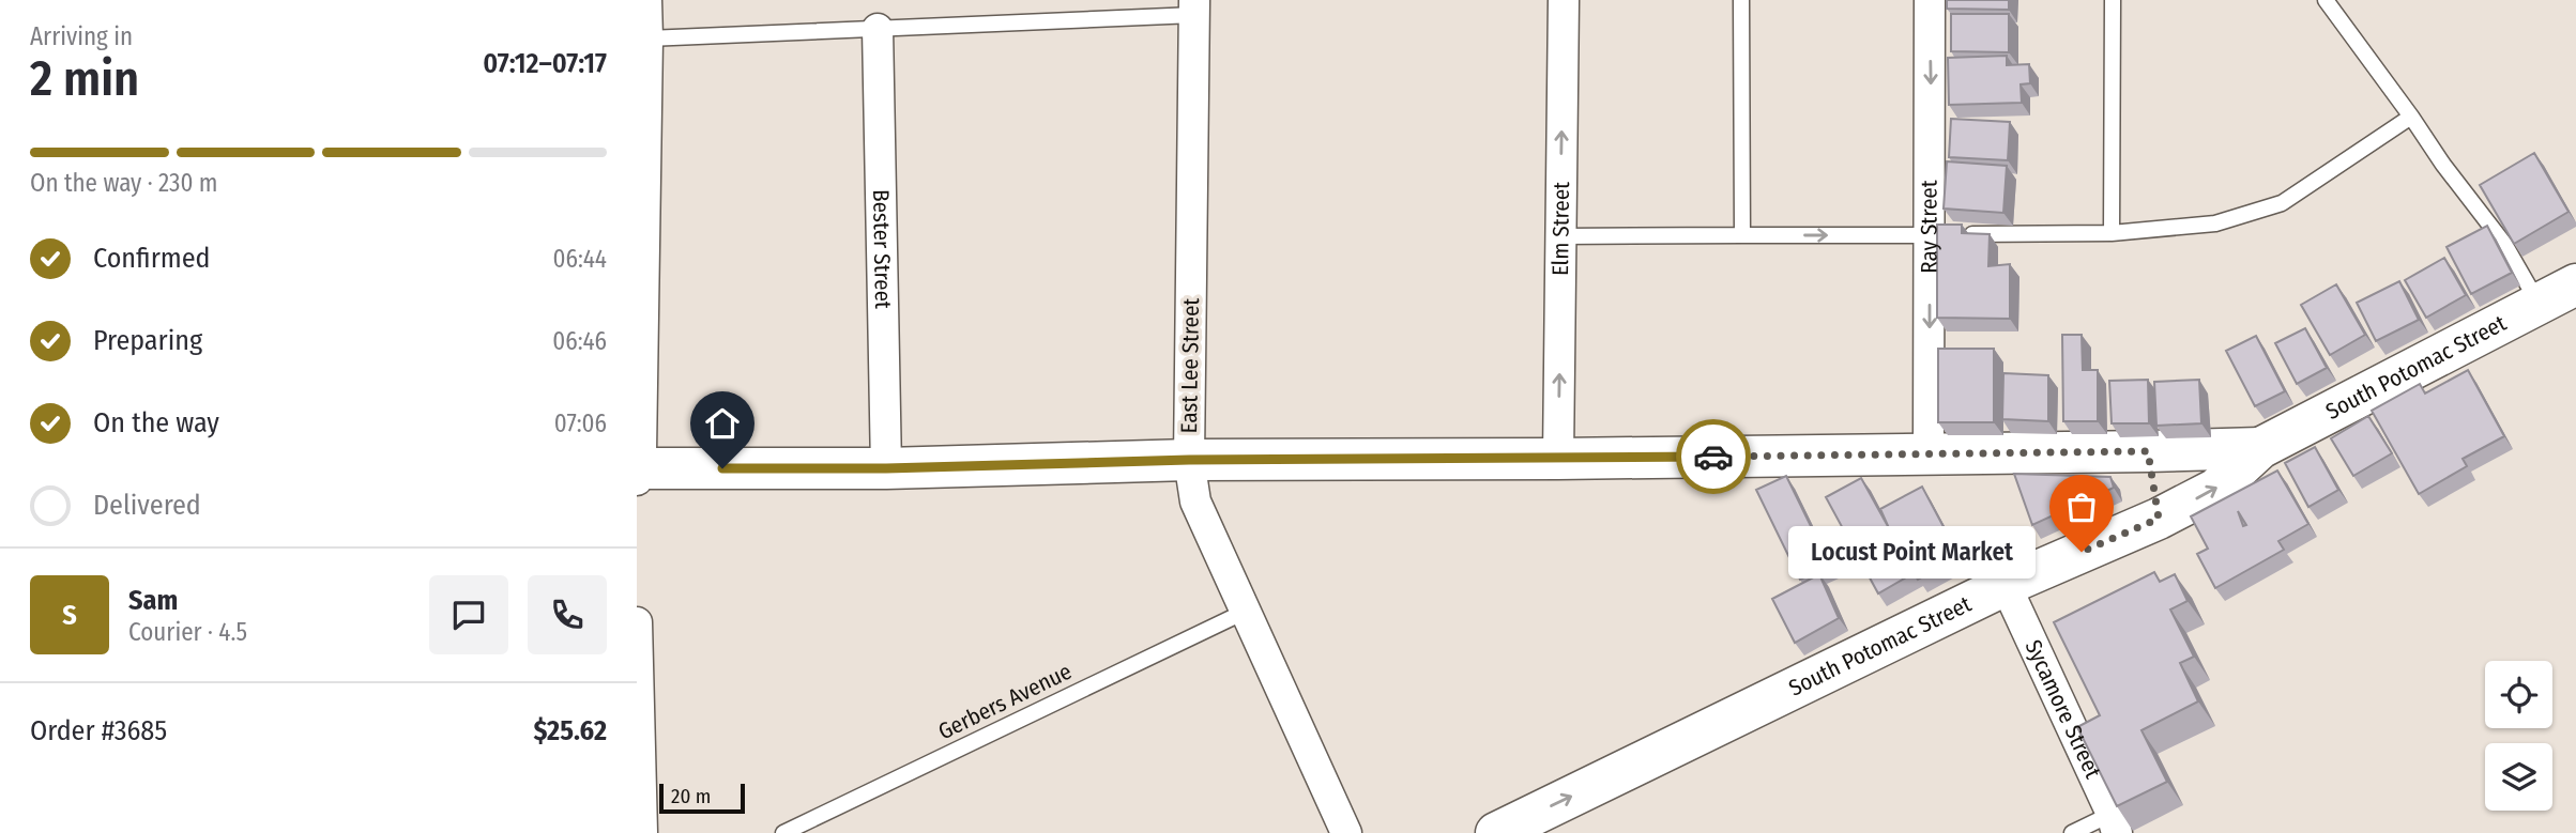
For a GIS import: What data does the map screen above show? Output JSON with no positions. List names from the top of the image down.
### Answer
{
  "streets": {
    "main road": ["South Potomac Street"],
    "street": [
      "Ray Street",
      "Elm Street",
      "Bester Street",
      "East Lee Street",
      "Sycamore Street"
    ],
    "lane": ["Gerbers Avenue"]
  },
  "crossings": [
    ["East Lee Street", "Gerbers Avenue"],
    ["South Potomac Street", "Sycamore Street"]
  ],
  "one_way": ["Ray Street", "Elm Street", "South Potomac Street"],
  "places": ["Locust Point Market"],
  "scale_bar": "20 m",
  "page": {
    "heading": ["2 min", "Arriving in", "07:12–07:17"],
    "panel": [
      "Sam",
      "Courier · 4.5",
      "Order #3685",
      "$25.62"
    ],
    "bar": "On the way · 230 m",
    "list": [
      ["Confirmed", "06:44"],
      ["Preparing", "06:46"],
      ["On the way", "07:06"],
      "Delivered"
    ],
    "bubble": "Locust Point Market",
    "round": "S",
    "scale": "20 m"
  }
}
